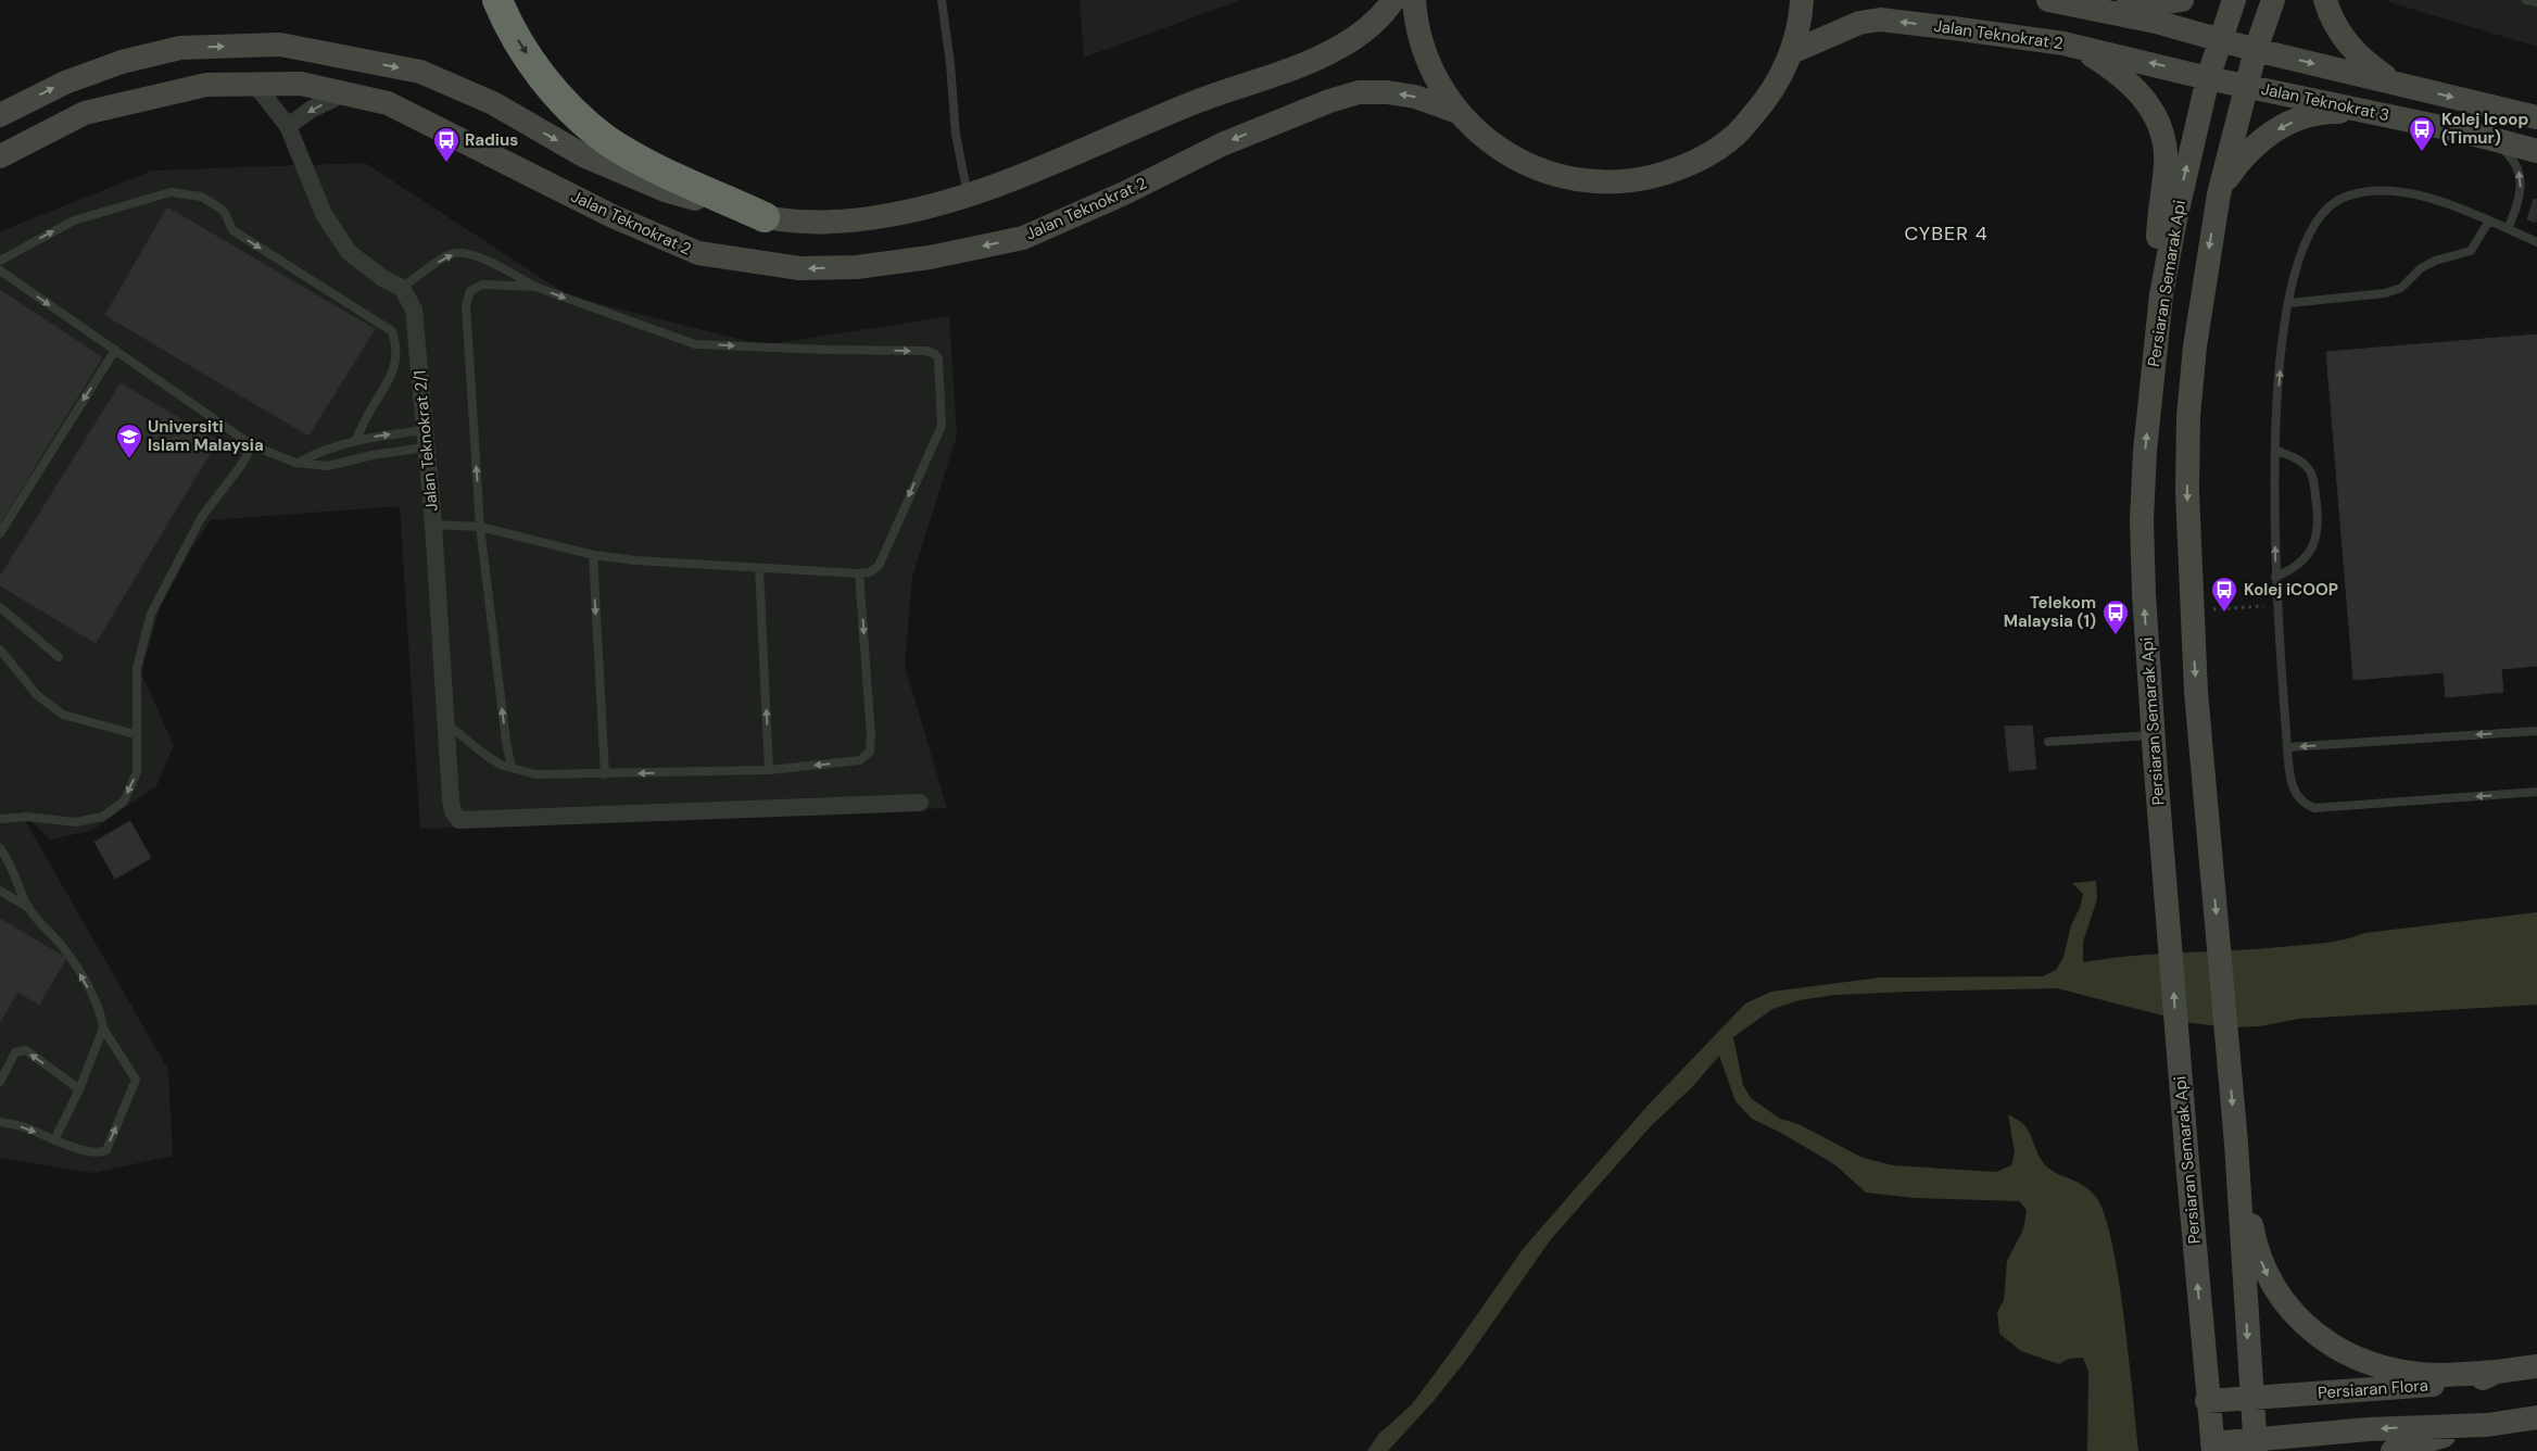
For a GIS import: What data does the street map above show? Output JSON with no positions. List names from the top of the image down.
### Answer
{
  "streets": {
    "main road": [
      "Jalan Teknokrat 2",
      "Jalan Teknokrat 3",
      "Persiaran Semarak Api",
      "Persiaran Flora"
    ],
    "street": ["Jalan Teknokrat 2/1"]
  },
  "crossings": [
    ["Jalan Teknokrat 2", "Jalan Teknokrat 3"],
    ["Jalan Teknokrat 2", "Persiaran Semarak Api"],
    ["Jalan Teknokrat 3", "Persiaran Semarak Api"],
    ["Persiaran Semarak Api", "Persiaran Flora"]
  ],
  "districts": ["CYBER 4"],
  "places": {
    "bus stop": [
      "Kolej Icoop (Timur)",
      "Radius",
      "Kolej iCOOP",
      "Telekom Malaysia (1)"
    ],
    "school or university": ["Universiti Islam Malaysia"]
  }
}
